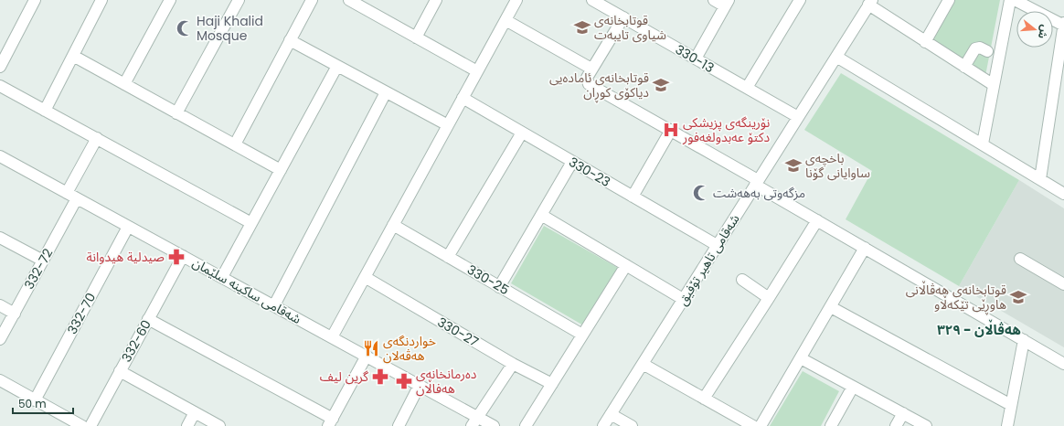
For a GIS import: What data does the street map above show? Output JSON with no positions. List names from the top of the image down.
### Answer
{
  "streets": {
    "street": [
      "330-13",
      "330-23",
      "شەقامی تاهیر تۆفیق",
      "332-72",
      "330-25",
      "شەقامی ساکینە سلێمان",
      "332-70",
      "330-27",
      "332-60"
    ]
  },
  "crossings": [
    ["330-13", "شەقامی تاهیر تۆفیق"],
    ["330-23", "شەقامی تاهیر تۆفیق"],
    ["332-72", "شەقامی ساکینە سلێمان"],
    ["شەقامی ساکینە سلێمان", "332-70"],
    ["شەقامی ساکینە سلێمان", "332-60"]
  ],
  "districts": ["هەڤاڵان - ٣٢٩"],
  "places": {
    "school or university": [
      "قوتابخانەی شیاوی تایبەت",
      "قوتابخانەی ئامادەیی دیاکۆی کوڕان",
      "باخچەی ساوایانی گۆنا",
      "قوتابخانەی هەڤاڵانی هاوڕێی تێکەڵاو"
    ],
    "mosque": ["Haji Khalid Mosque", "مزگەوتی بەهەشت"],
    "hospital": ["نۆرینگەی پزیشکی دکتۆ عەبدولغەفور"],
    "pharmacy": ["صيدلية هيدوانة", "گرین لیف", "دەرمانخانەی هەفاڵان"],
    "restaurant": ["خواردنگەی هەڤەلان"]
  },
  "scale_bar": "50 m",
  "north": "right"
}
